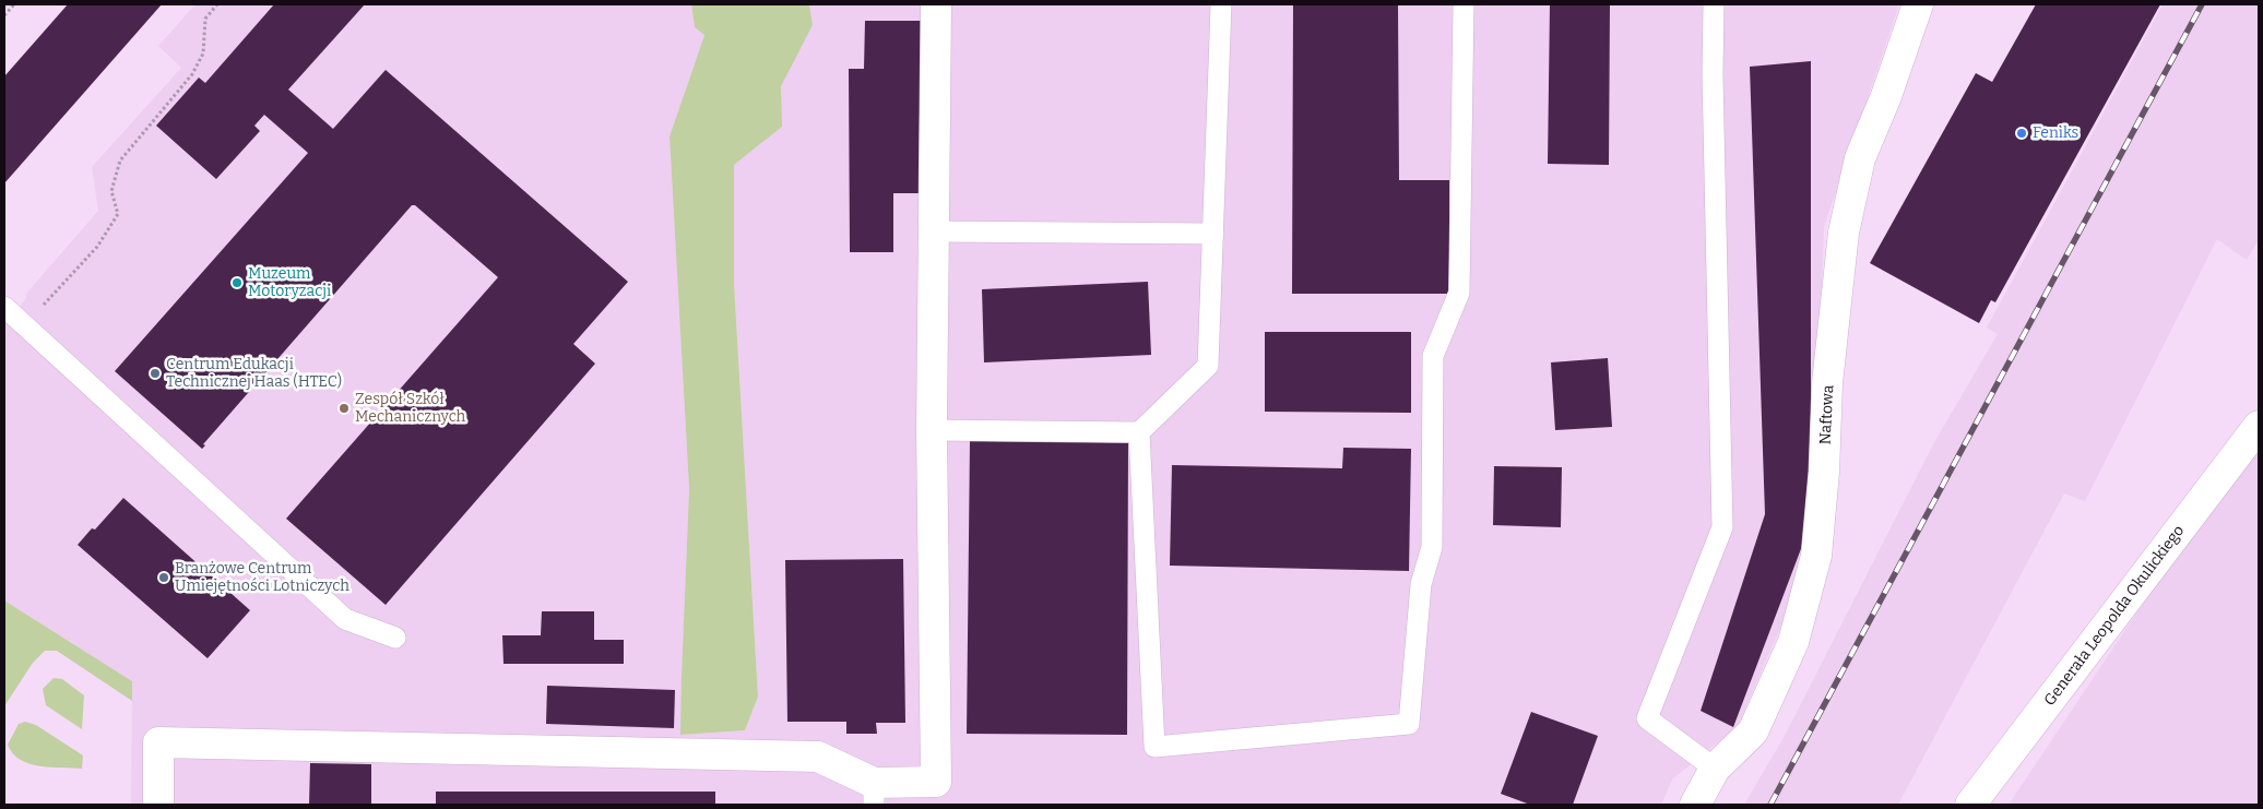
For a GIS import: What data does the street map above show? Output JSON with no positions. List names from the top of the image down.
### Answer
{
  "streets": {
    "street": ["Naftowa", "Generała Leopolda Okulickiego"]
  },
  "places": [
    "Feniks",
    "Muzeum Motoryzacji",
    "Centrum Edukacji Technicznej Haas (HTEC)",
    "Zespół Szkół Mechanicznych",
    "Branżowe Centrum Umiejętności Lotniczych"
  ]
}
